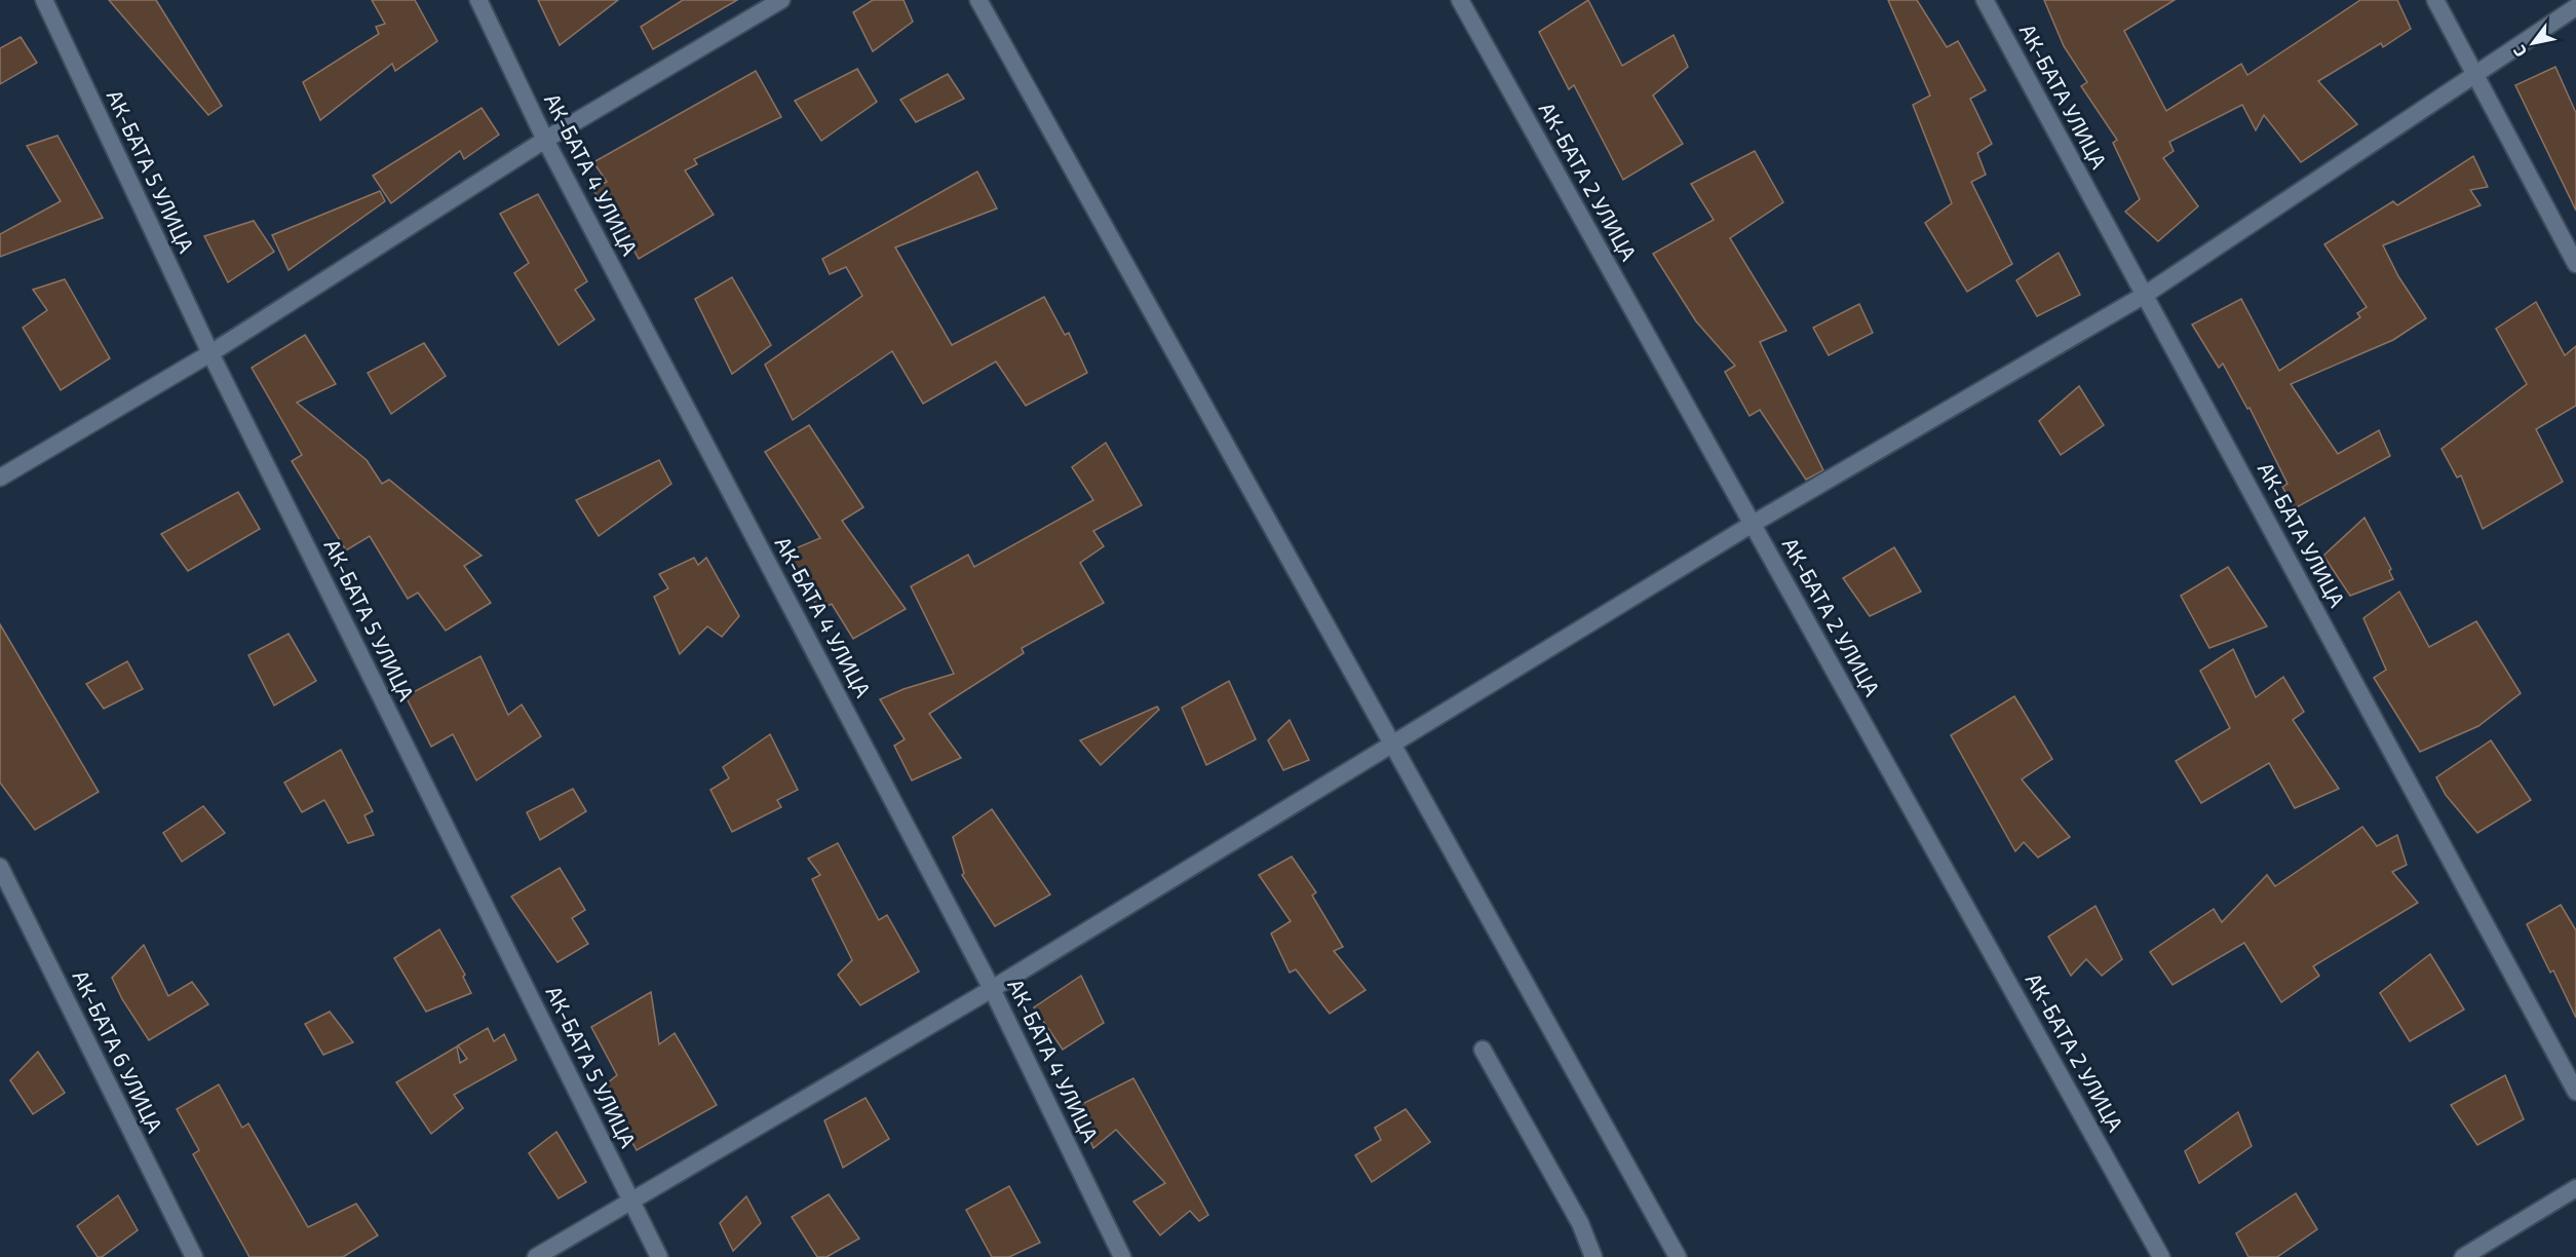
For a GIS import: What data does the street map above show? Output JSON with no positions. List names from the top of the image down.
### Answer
{
  "streets": {
    "street": [
      "АК-БАТА УЛИЦА",
      "АК-БАТА 5 УЛИЦА",
      "АК-БАТА 4 УЛИЦА",
      "АК-БАТА 2 УЛИЦА",
      "АК-БАТА 6 УЛИЦА"
    ]
  },
  "north": "bottom left"
}
